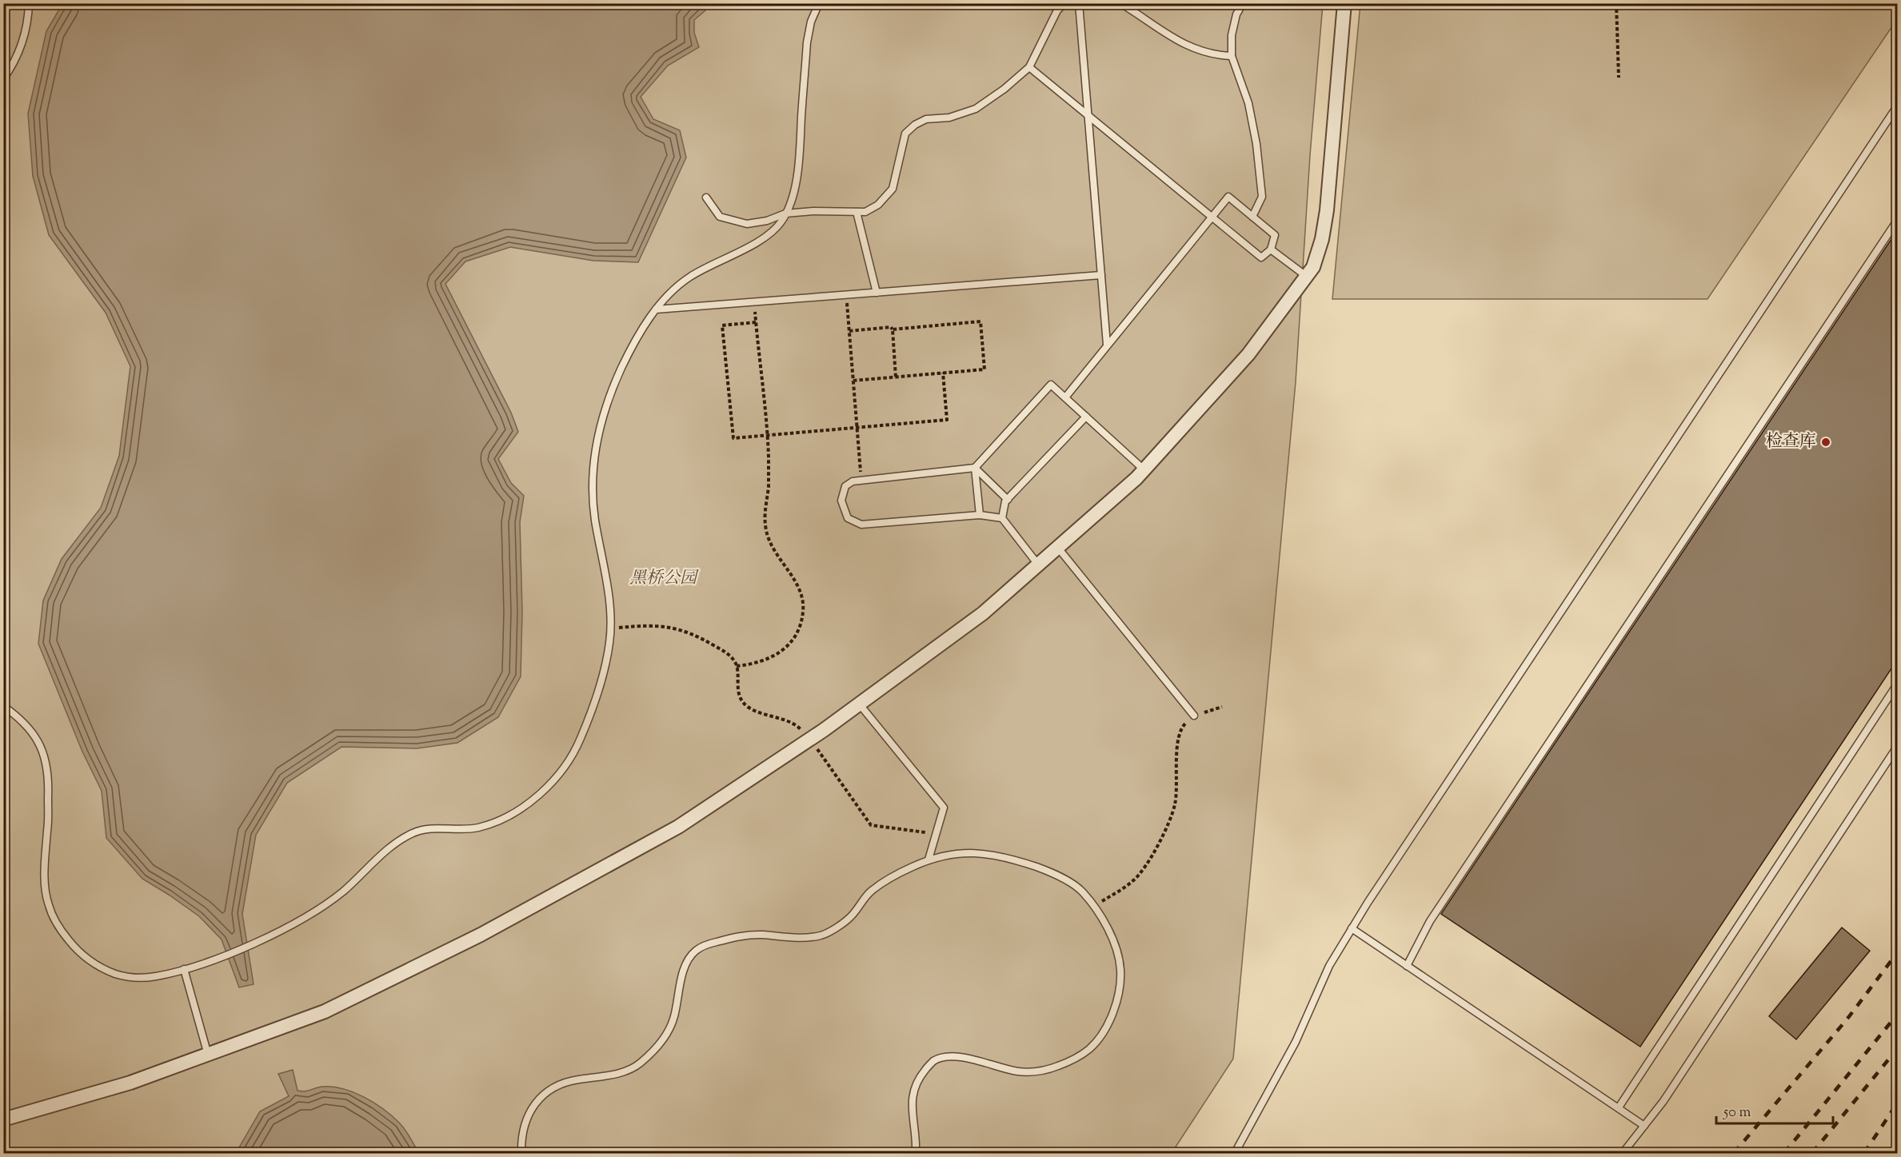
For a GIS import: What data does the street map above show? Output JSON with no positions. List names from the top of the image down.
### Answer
{
  "parks": ["黑桥公园"],
  "places": ["检查库"],
  "scale_bar": "50 m"
}
